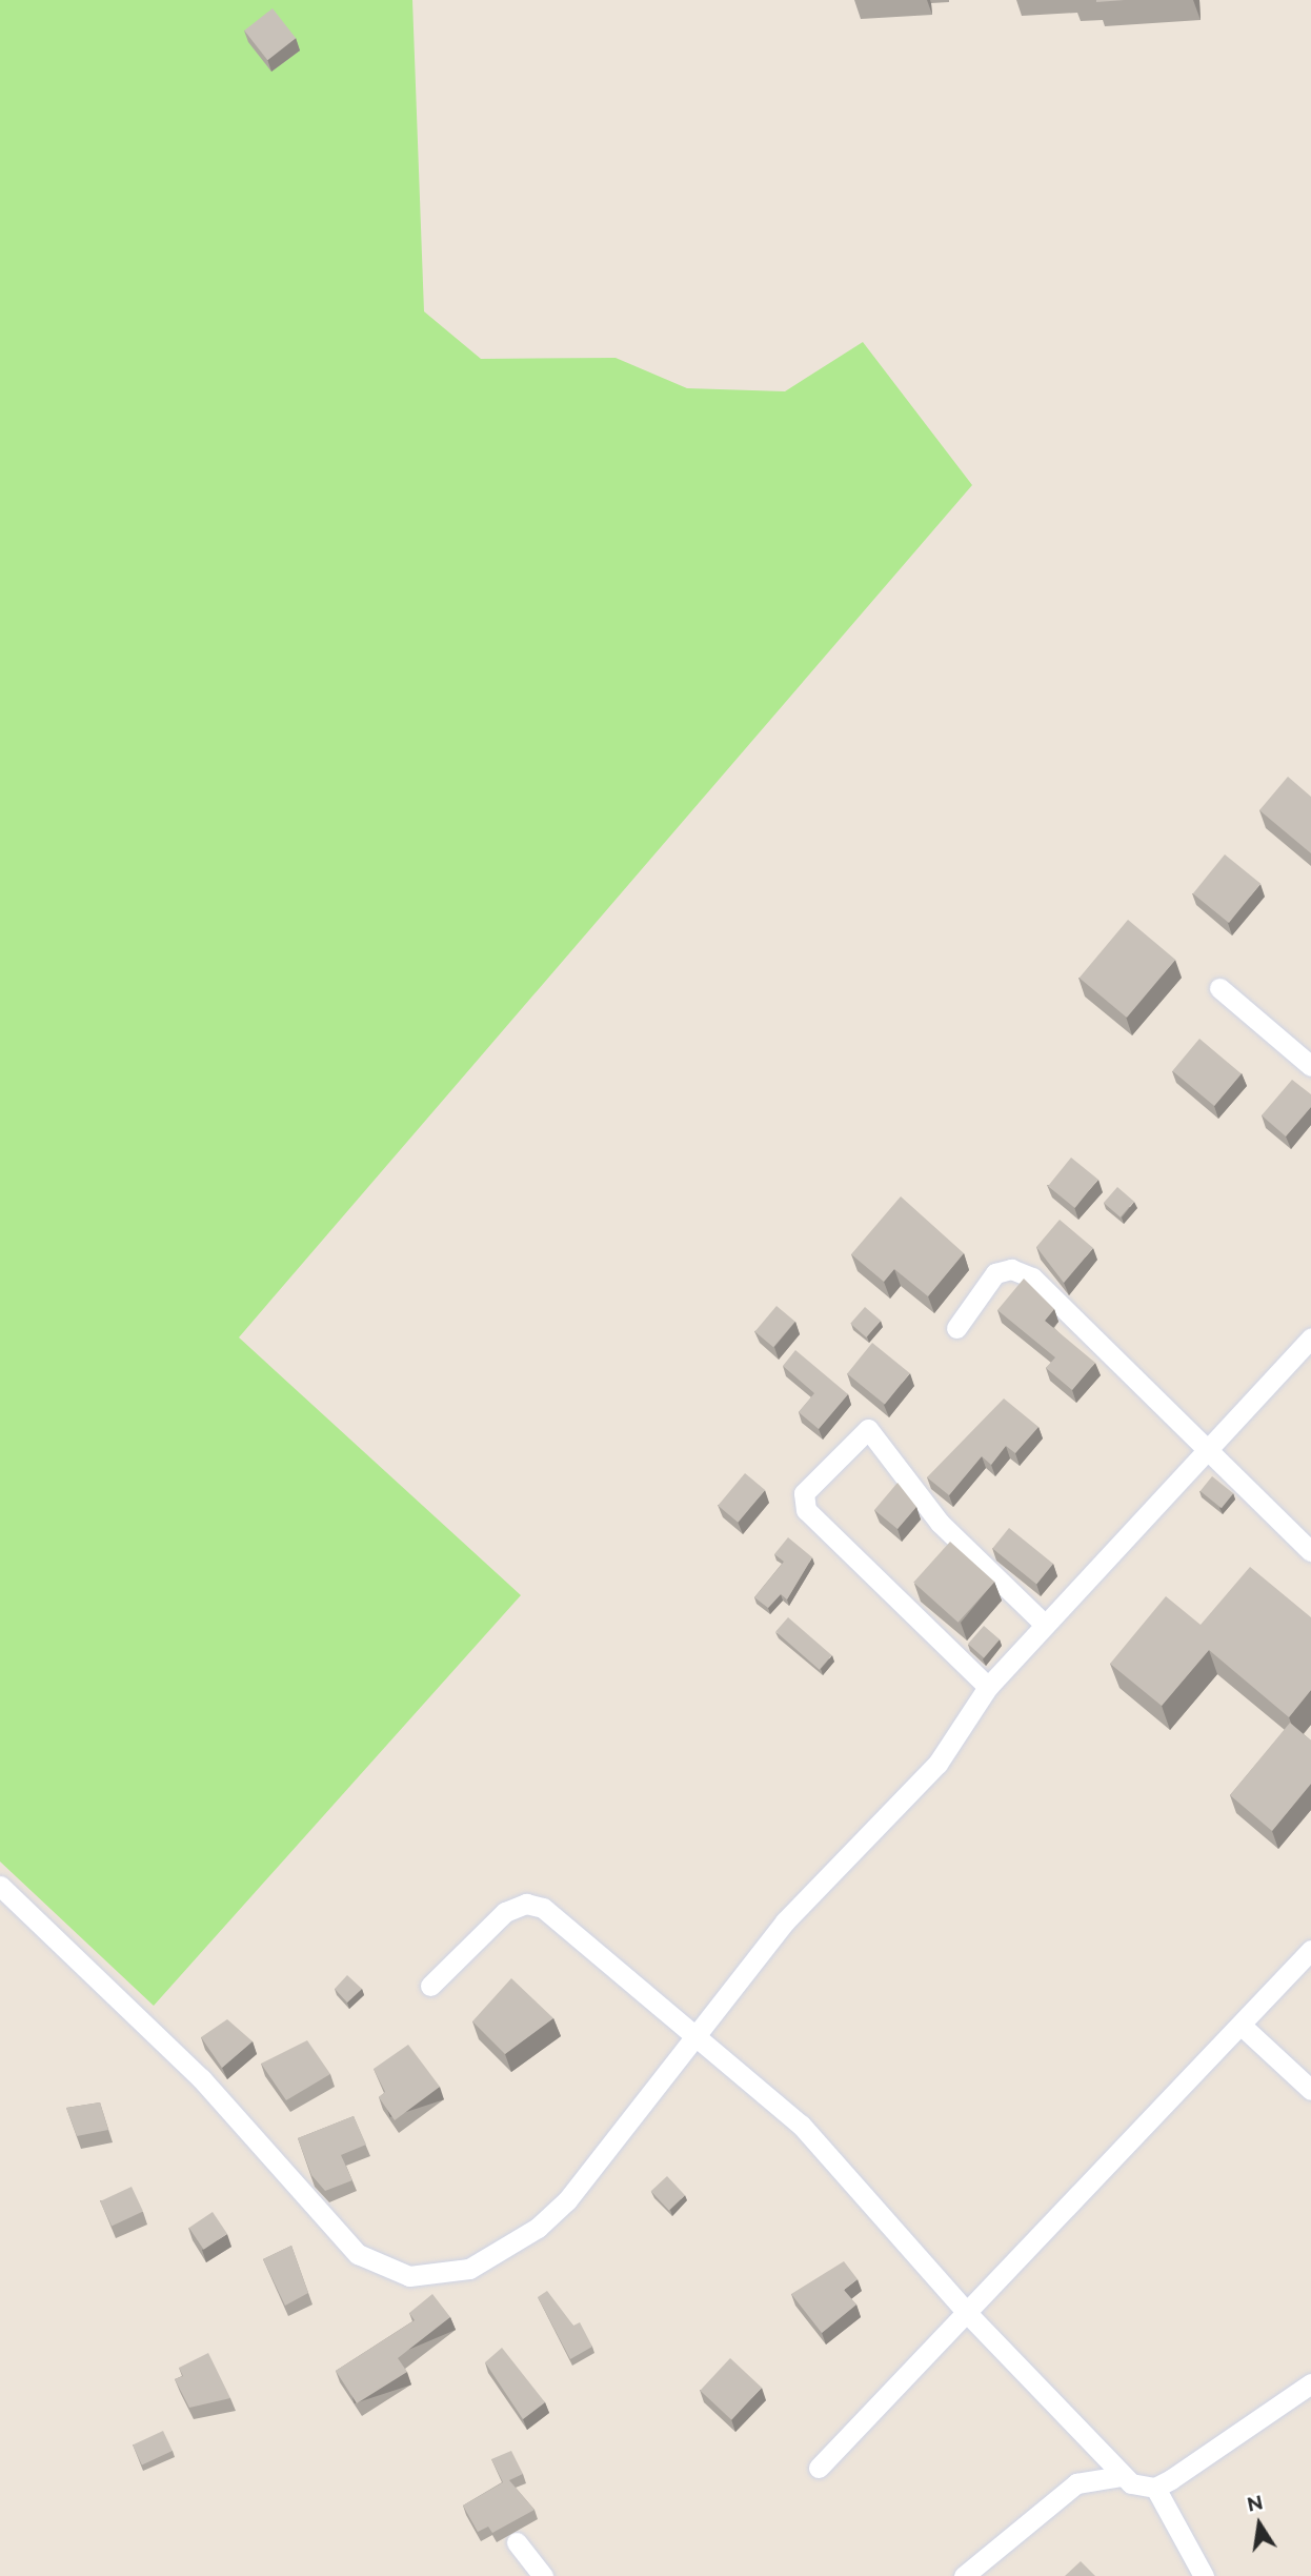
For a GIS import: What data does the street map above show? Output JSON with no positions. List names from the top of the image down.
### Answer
{
  "north": "top"
}
